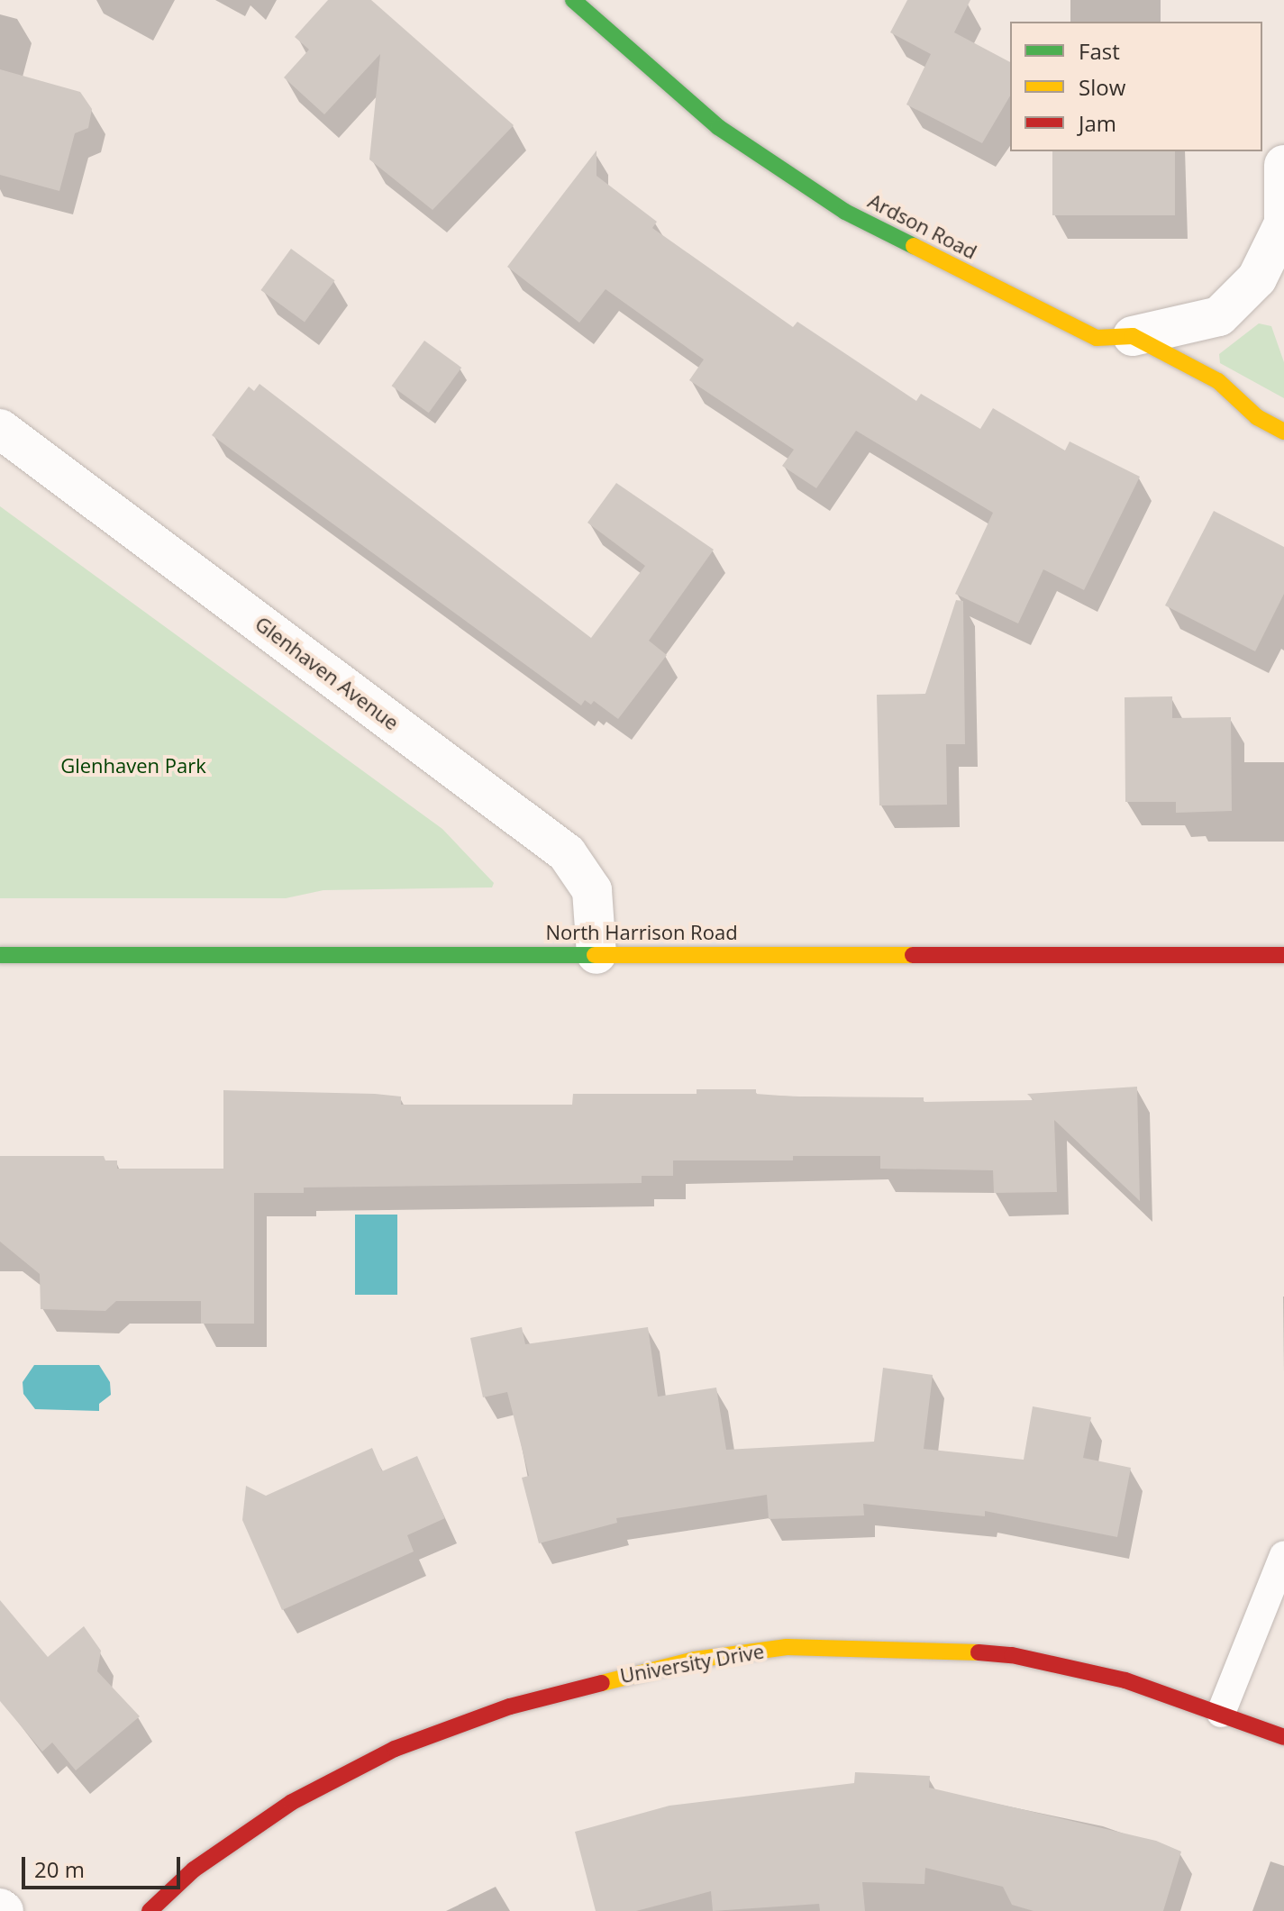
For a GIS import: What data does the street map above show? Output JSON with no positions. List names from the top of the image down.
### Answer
{
  "streets": {
    "street": [
      "Ardson Road",
      "Glenhaven Avenue",
      "North Harrison Road",
      "University Drive"
    ]
  },
  "crossings": [
    ["Glenhaven Avenue", "North Harrison Road"]
  ],
  "parks": ["Glenhaven Park"],
  "legend": ["Fast", "Slow", "Jam"],
  "scale_bar": "20 m"
}
